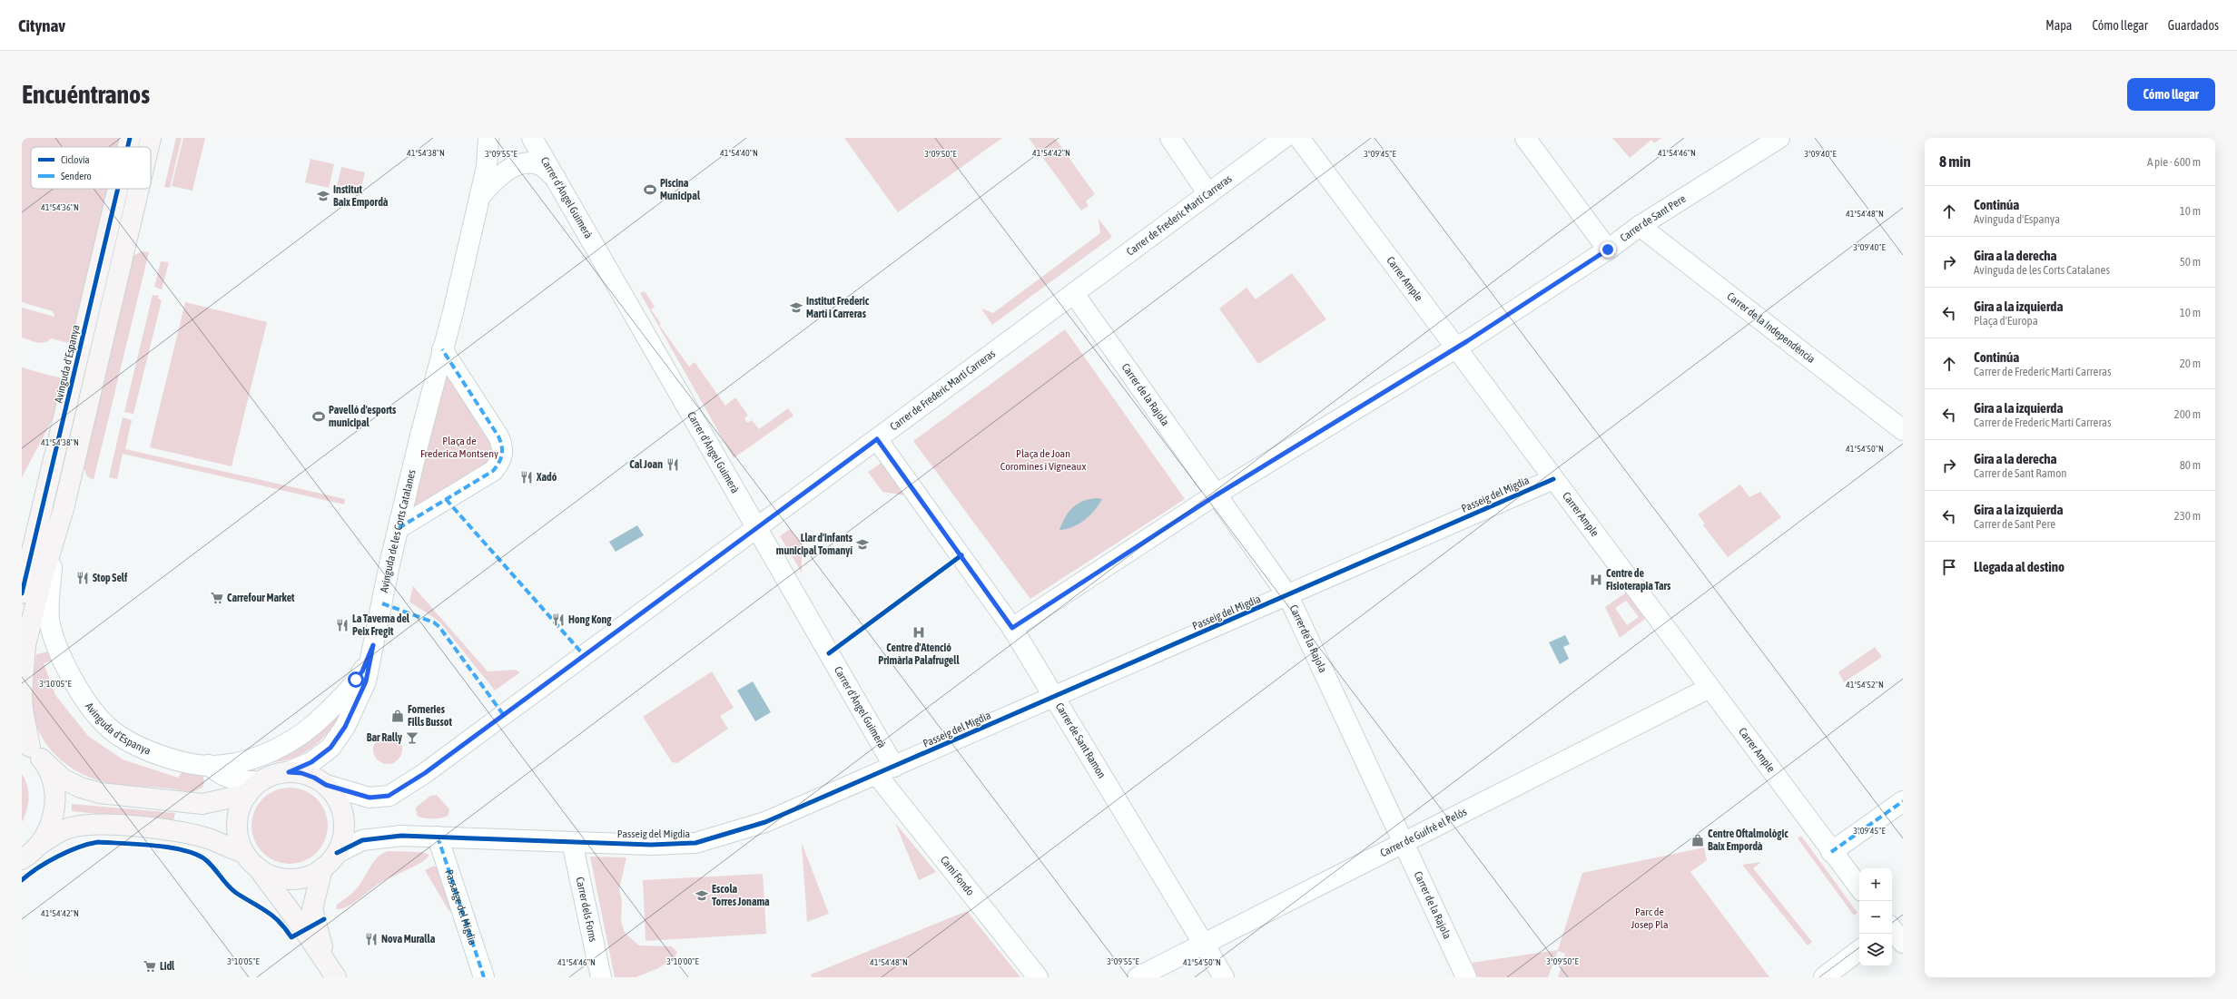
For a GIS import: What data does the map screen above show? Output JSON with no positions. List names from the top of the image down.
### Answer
{
  "streets": {
    "main road": ["Avinguda d'Espanya"],
    "street": [
      "Carrer d'Àngel Guimerà",
      "Carrer de Frederic Martí Carreras",
      "Carrer de Sant Pere",
      "Carrer Ample",
      "Carrer de la Independència",
      "Carrer de la Rajola",
      "Passeig del Migdia",
      "Avinguda de les Corts Catalanes",
      "Carrer de Sant Ramon",
      "Carrer de Guifré el Pelós",
      "Camí Fondo",
      "Passatge del Migdia",
      "Carrer dels Forns"
    ]
  },
  "crossings": [
    ["Carrer d'Àngel Guimerà", "Carrer de Frederic Martí Carreras"],
    ["Carrer d'Àngel Guimerà", "Passeig del Migdia"],
    ["Carrer d'Àngel Guimerà", "Avinguda de les Corts Catalanes"],
    ["Carrer d'Àngel Guimerà", "Camí Fondo"],
    ["Carrer de Frederic Martí Carreras", "Avinguda d'Espanya"],
    ["Carrer de Frederic Martí Carreras", "Carrer de la Rajola"],
    ["Carrer de Frederic Martí Carreras", "Passeig del Migdia"],
    ["Carrer de Frederic Martí Carreras", "Avinguda de les Corts Catalanes"],
    ["Carrer de Frederic Martí Carreras", "Carrer de Sant Ramon"],
    ["Carrer de Sant Pere", "Carrer Ample"],
    ["Carrer de Sant Pere", "Carrer de la Independència"],
    ["Carrer de Sant Pere", "Carrer de la Rajola"],
    ["Carrer de Sant Pere", "Carrer de Sant Ramon"],
    ["Carrer Ample", "Passeig del Migdia"],
    ["Carrer Ample", "Carrer de Guifré el Pelós"],
    ["Avinguda d'Espanya", "Passeig del Migdia"],
    ["Avinguda d'Espanya", "Avinguda de les Corts Catalanes"],
    ["Carrer de la Rajola", "Passeig del Migdia"],
    ["Carrer de la Rajola", "Carrer de Guifré el Pelós"],
    ["Passeig del Migdia", "Avinguda de les Corts Catalanes"],
    ["Passeig del Migdia", "Carrer de Sant Ramon"],
    ["Passeig del Migdia", "Camí Fondo"],
    ["Passeig del Migdia", "Passatge del Migdia"],
    ["Passeig del Migdia", "Carrer dels Forns"],
    ["Carrer de Sant Ramon", "Carrer de Guifré el Pelós"]
  ],
  "parks": ["Plaça de Frederica Montseny", "Plaça de Joan Coromines i Vigneaux", "Parc de Josep Pla"],
  "places": {
    "sports": ["Piscina Municipal", "Pavelló d'esports municipal"],
    "school or university": [
      "Institut Baix Empordà",
      "Institut Frederic Martí i Carreras",
      "Llar d'infants municipal Tomanyí",
      "Escola Torres Jonama"
    ],
    "restaurant": [
      "Cal Joan",
      "Xadó",
      "Stop Self",
      "Hong Kong",
      "La Taverna del Peix Fregit",
      "Nova Muralla"
    ],
    "hospital": ["Centre de Fisioterapia Tars", "Centre d'Atenció Primària Palafrugell"],
    "supermarket": ["Carrefour Market", "Lidl"],
    "shop": ["Forneries Fills Bussot", "Centre Oftalmològic Baix Empordà"],
    "bar": ["Bar Rally"]
  },
  "legend": ["Ciclovía", "Sendero"],
  "page": {
    "header": "Citynav",
    "nav": ["Mapa", "Cómo llegar", "Guardados"],
    "buttons": "Cómo llegar",
    "title": "Encuéntranos",
    "heading": ["8 min", "A pie · 600 m"],
    "list": [
      ["Continúa", "Avinguda d'Espanya", "10 m"],
      ["Gira a la derecha", "Avinguda de les Corts Catalanes", "50 m"],
      ["Gira a la izquierda", "Plaça d'Europa", "10 m"],
      ["Continúa", "Carrer de Frederic Martí Carreras", "20 m"],
      ["Gira a la izquierda", "Carrer de Frederic Martí Carreras", "200 m"],
      ["Gira a la derecha", "Carrer de Sant Ramon", "80 m"],
      ["Gira a la izquierda", "Carrer de Sant Pere", "230 m"],
      "Llegada al destino"
    ],
    "map_buttons": ["+", "−"]
  },
  "coordinates": [
    "41°54'38\"N",
    "41°54'40\"N",
    "41°54'42\"N",
    "41°54'46\"N",
    "3°09'55\"E",
    "3°09'50\"E",
    "3°09'45\"E",
    "3°09'40\"E",
    "41°54'36\"N",
    "41°54'48\"N",
    "41°54'50\"N",
    "3°10'05\"E",
    "41°54'52\"N",
    "3°10'00\"E"
  ]
}
